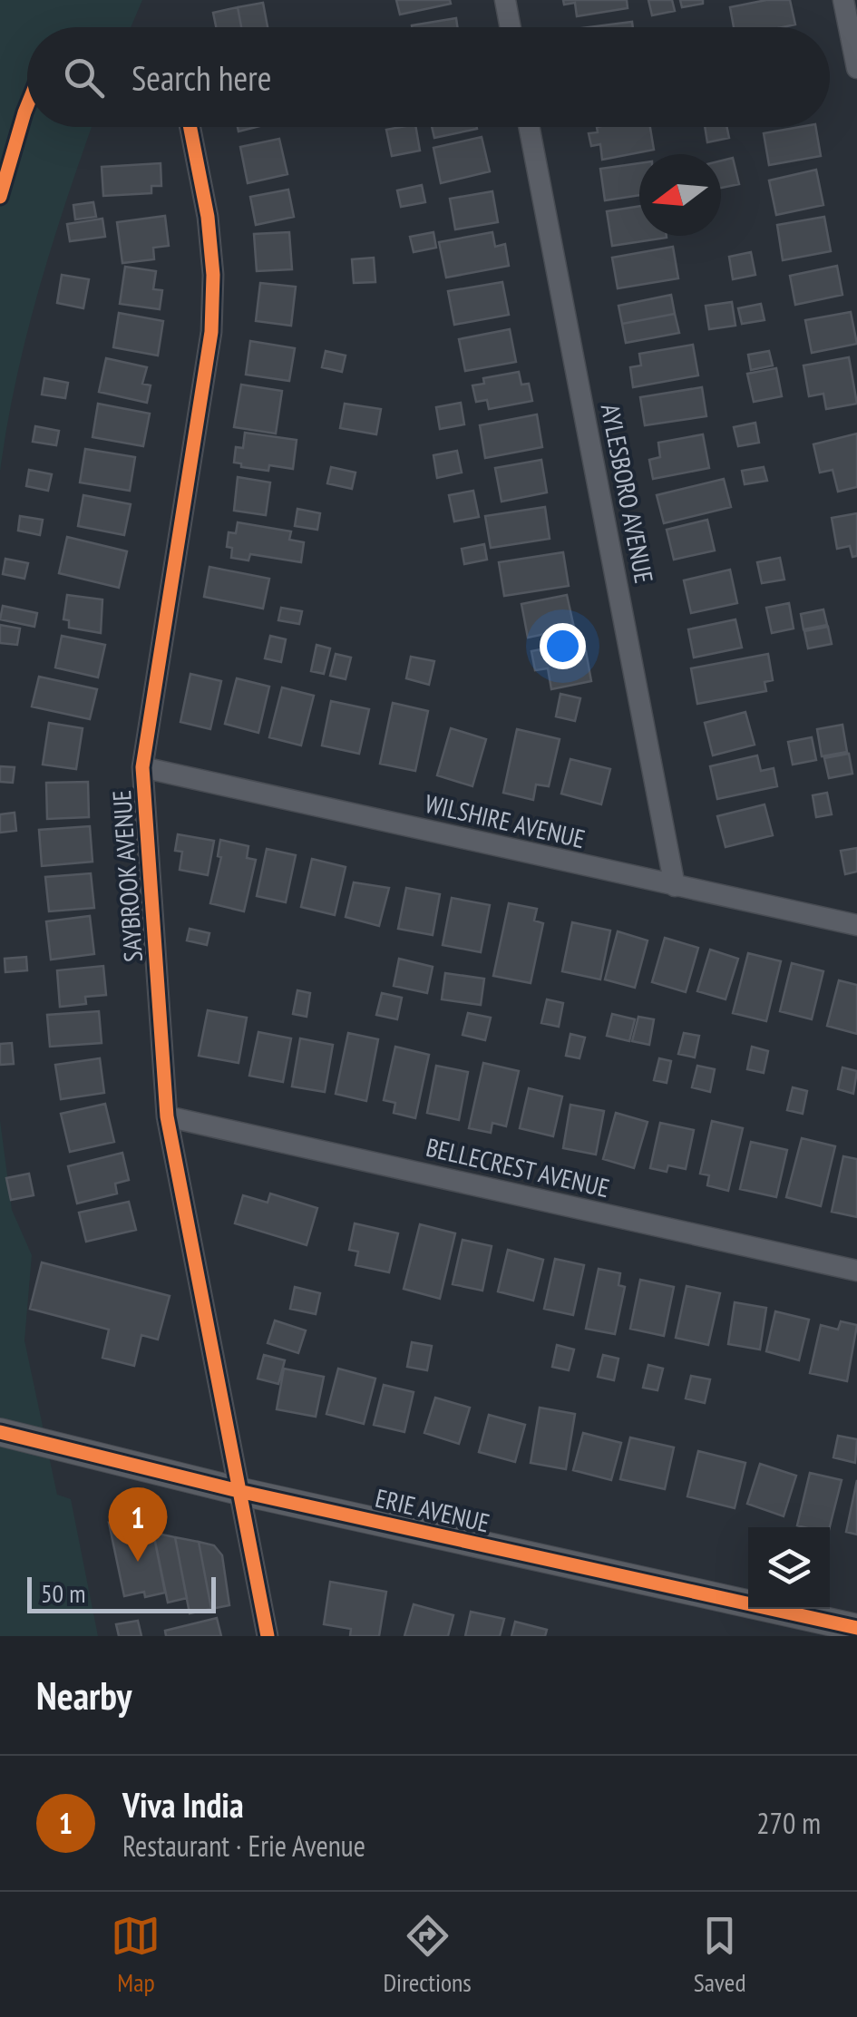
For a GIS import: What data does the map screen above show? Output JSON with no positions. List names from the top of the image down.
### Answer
{
  "streets": {
    "street": [
      "AYLESBORO AVENUE",
      "WILSHIRE AVENUE",
      "SAYBROOK AVENUE",
      "BELLECREST AVENUE",
      "ERIE AVENUE"
    ]
  },
  "crossings": [
    ["AYLESBORO AVENUE", "WILSHIRE AVENUE"],
    ["WILSHIRE AVENUE", "SAYBROOK AVENUE"],
    ["SAYBROOK AVENUE", "BELLECREST AVENUE"],
    ["SAYBROOK AVENUE", "ERIE AVENUE"]
  ],
  "scale_bar": "50 m",
  "north": "left",
  "page": {
    "search": "Search here",
    "pins": "1",
    "scale": "50 m",
    "heading": "Nearby",
    "list": [
      {
        "mark": "1",
        "name": "Viva India",
        "note": "Restaurant · Erie Avenue",
        "value": "270 m"
      }
    ],
    "nav": ["Map", "Directions", "Saved"]
  }
}
